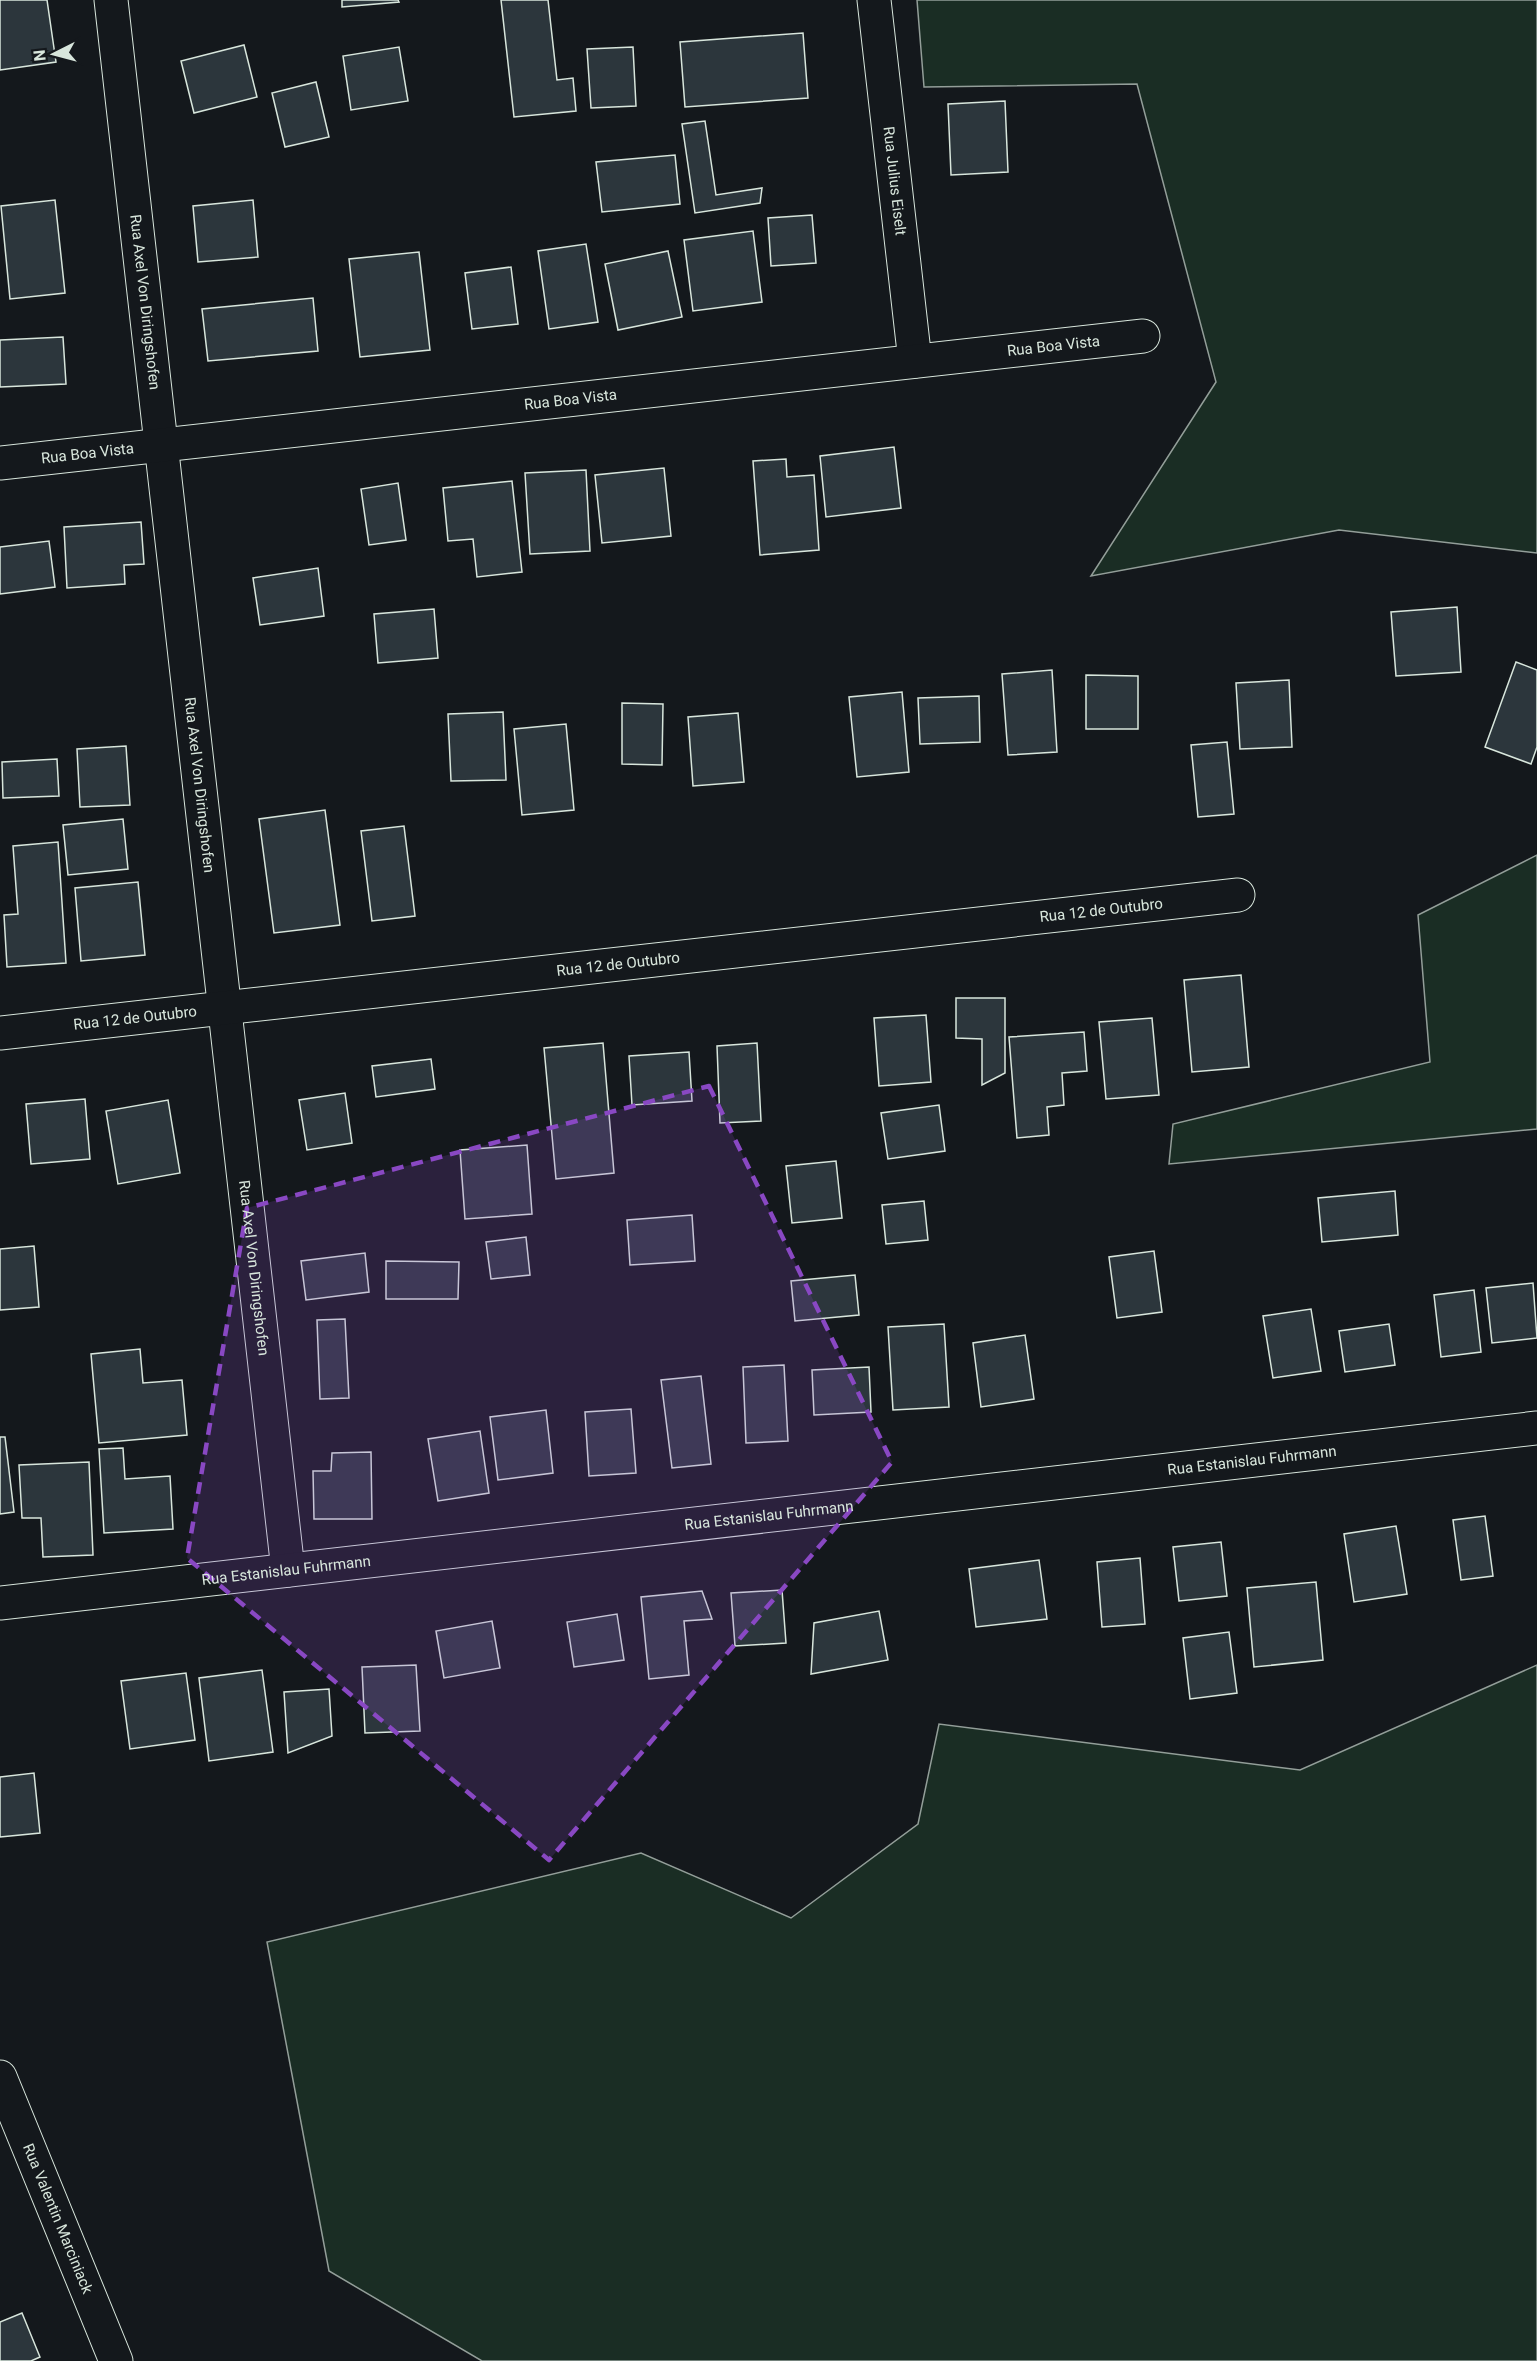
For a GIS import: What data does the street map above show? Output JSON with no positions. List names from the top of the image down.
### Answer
{
  "streets": {
    "street": [
      "Rua Julius Eiselt",
      "Rua Axel Von Diringshofen",
      "Rua Boa Vista",
      "Rua 12 de Outubro",
      "Rua Estanislau Fuhrmann",
      "Rua Valentin Marciniack"
    ]
  },
  "crossings": [
    ["Rua Julius Eiselt", "Rua Boa Vista"],
    ["Rua Axel Von Diringshofen", "Rua Boa Vista"],
    ["Rua Axel Von Diringshofen", "Rua 12 de Outubro"],
    ["Rua Axel Von Diringshofen", "Rua Estanislau Fuhrmann"]
  ],
  "north": "left"
}
